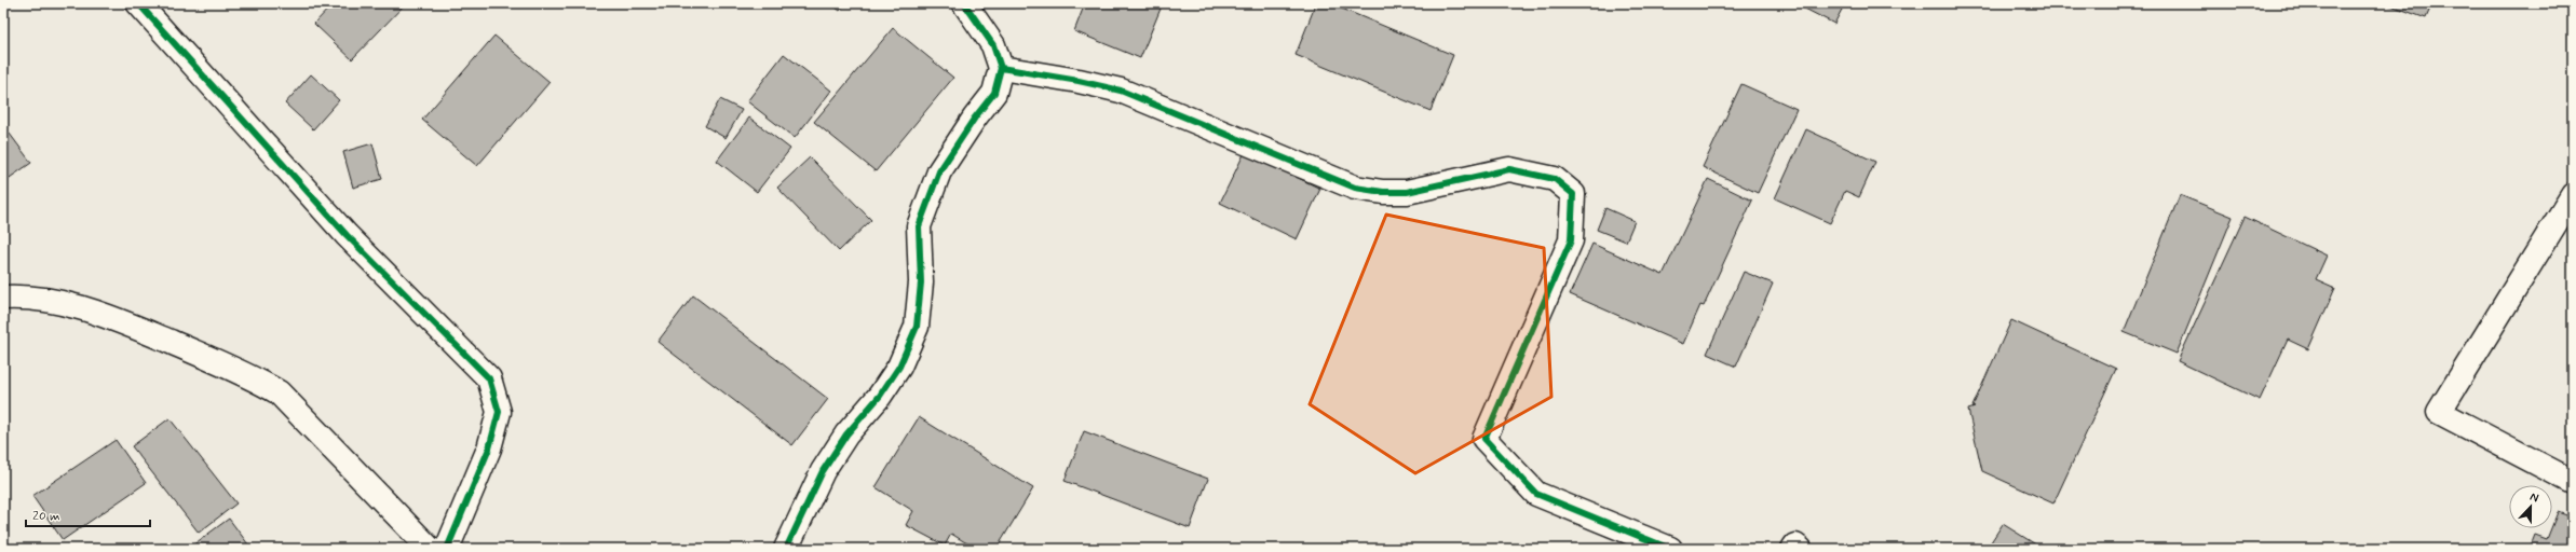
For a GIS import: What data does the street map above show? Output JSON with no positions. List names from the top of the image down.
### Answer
{
  "scale_bar": "20 m",
  "north": "top"
}
